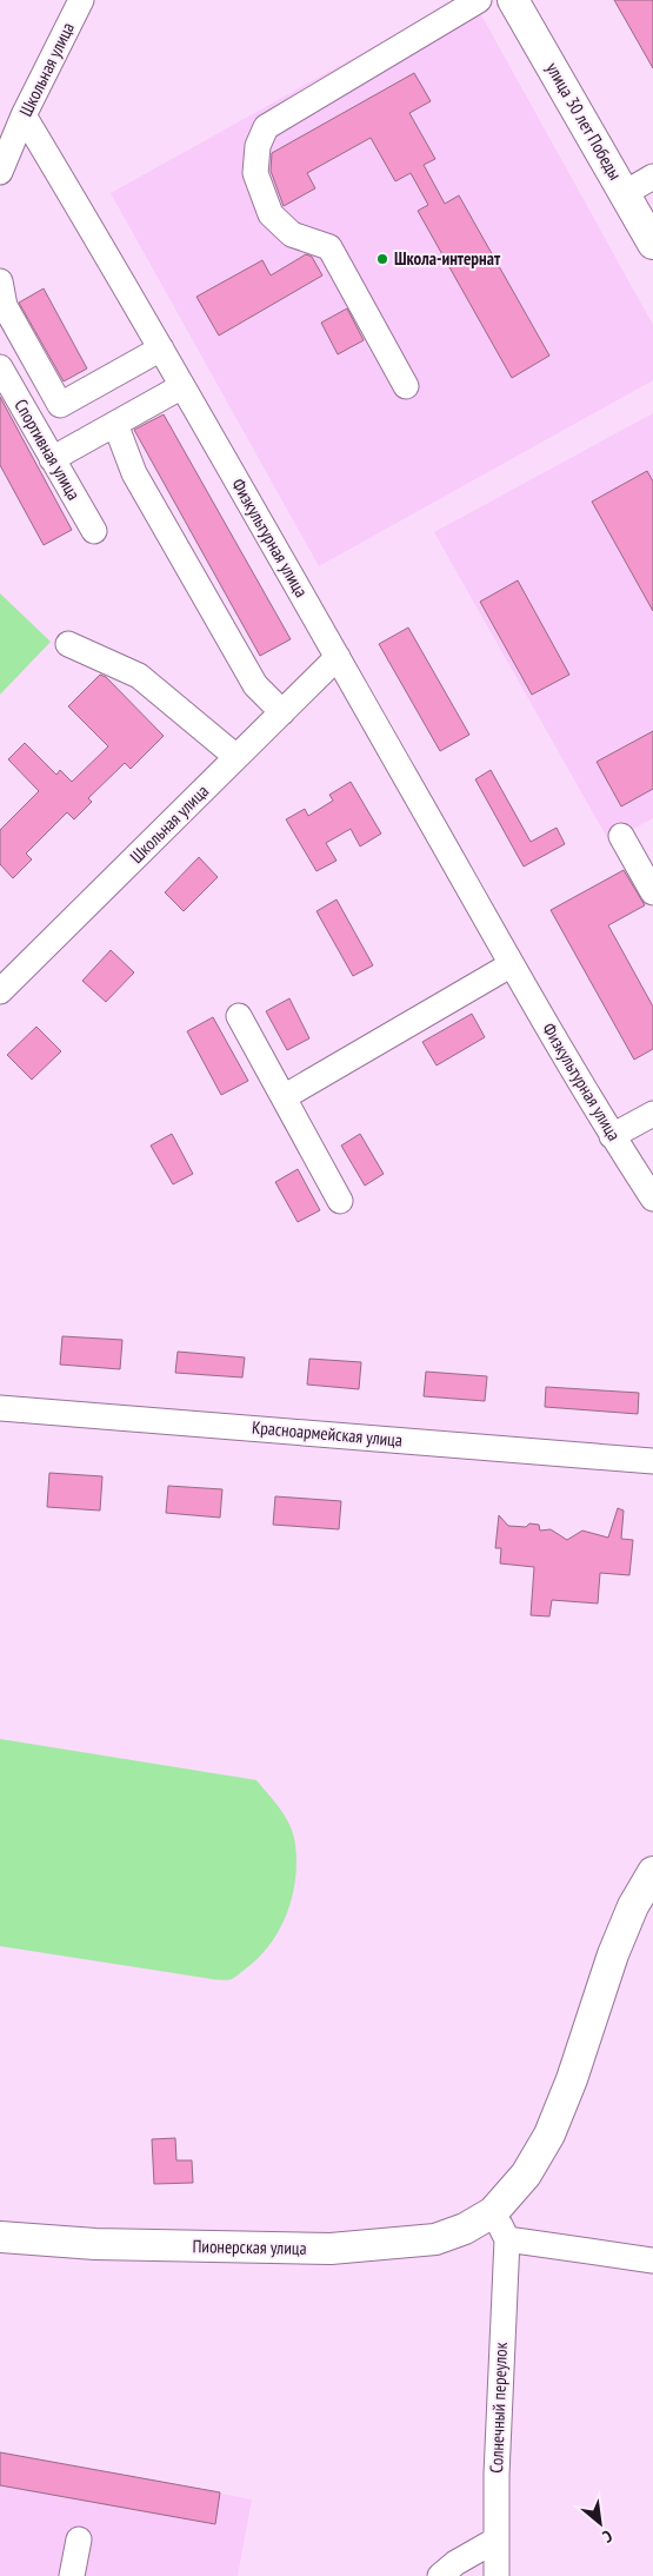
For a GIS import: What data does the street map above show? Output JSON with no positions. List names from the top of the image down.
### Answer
{
  "streets": {
    "main road": ["улица 30 лет Победы", "Пионерская улица"],
    "street": [
      "Школьная улица",
      "Спортивная улица",
      "Физкультурная улица",
      "Красноармейская улица",
      "Солнечный переулок"
    ]
  },
  "crossings": [
    ["Школьная улица", "Физкультурная улица"]
  ],
  "places": ["Школа-интернат"],
  "north": "bottom right"
}
